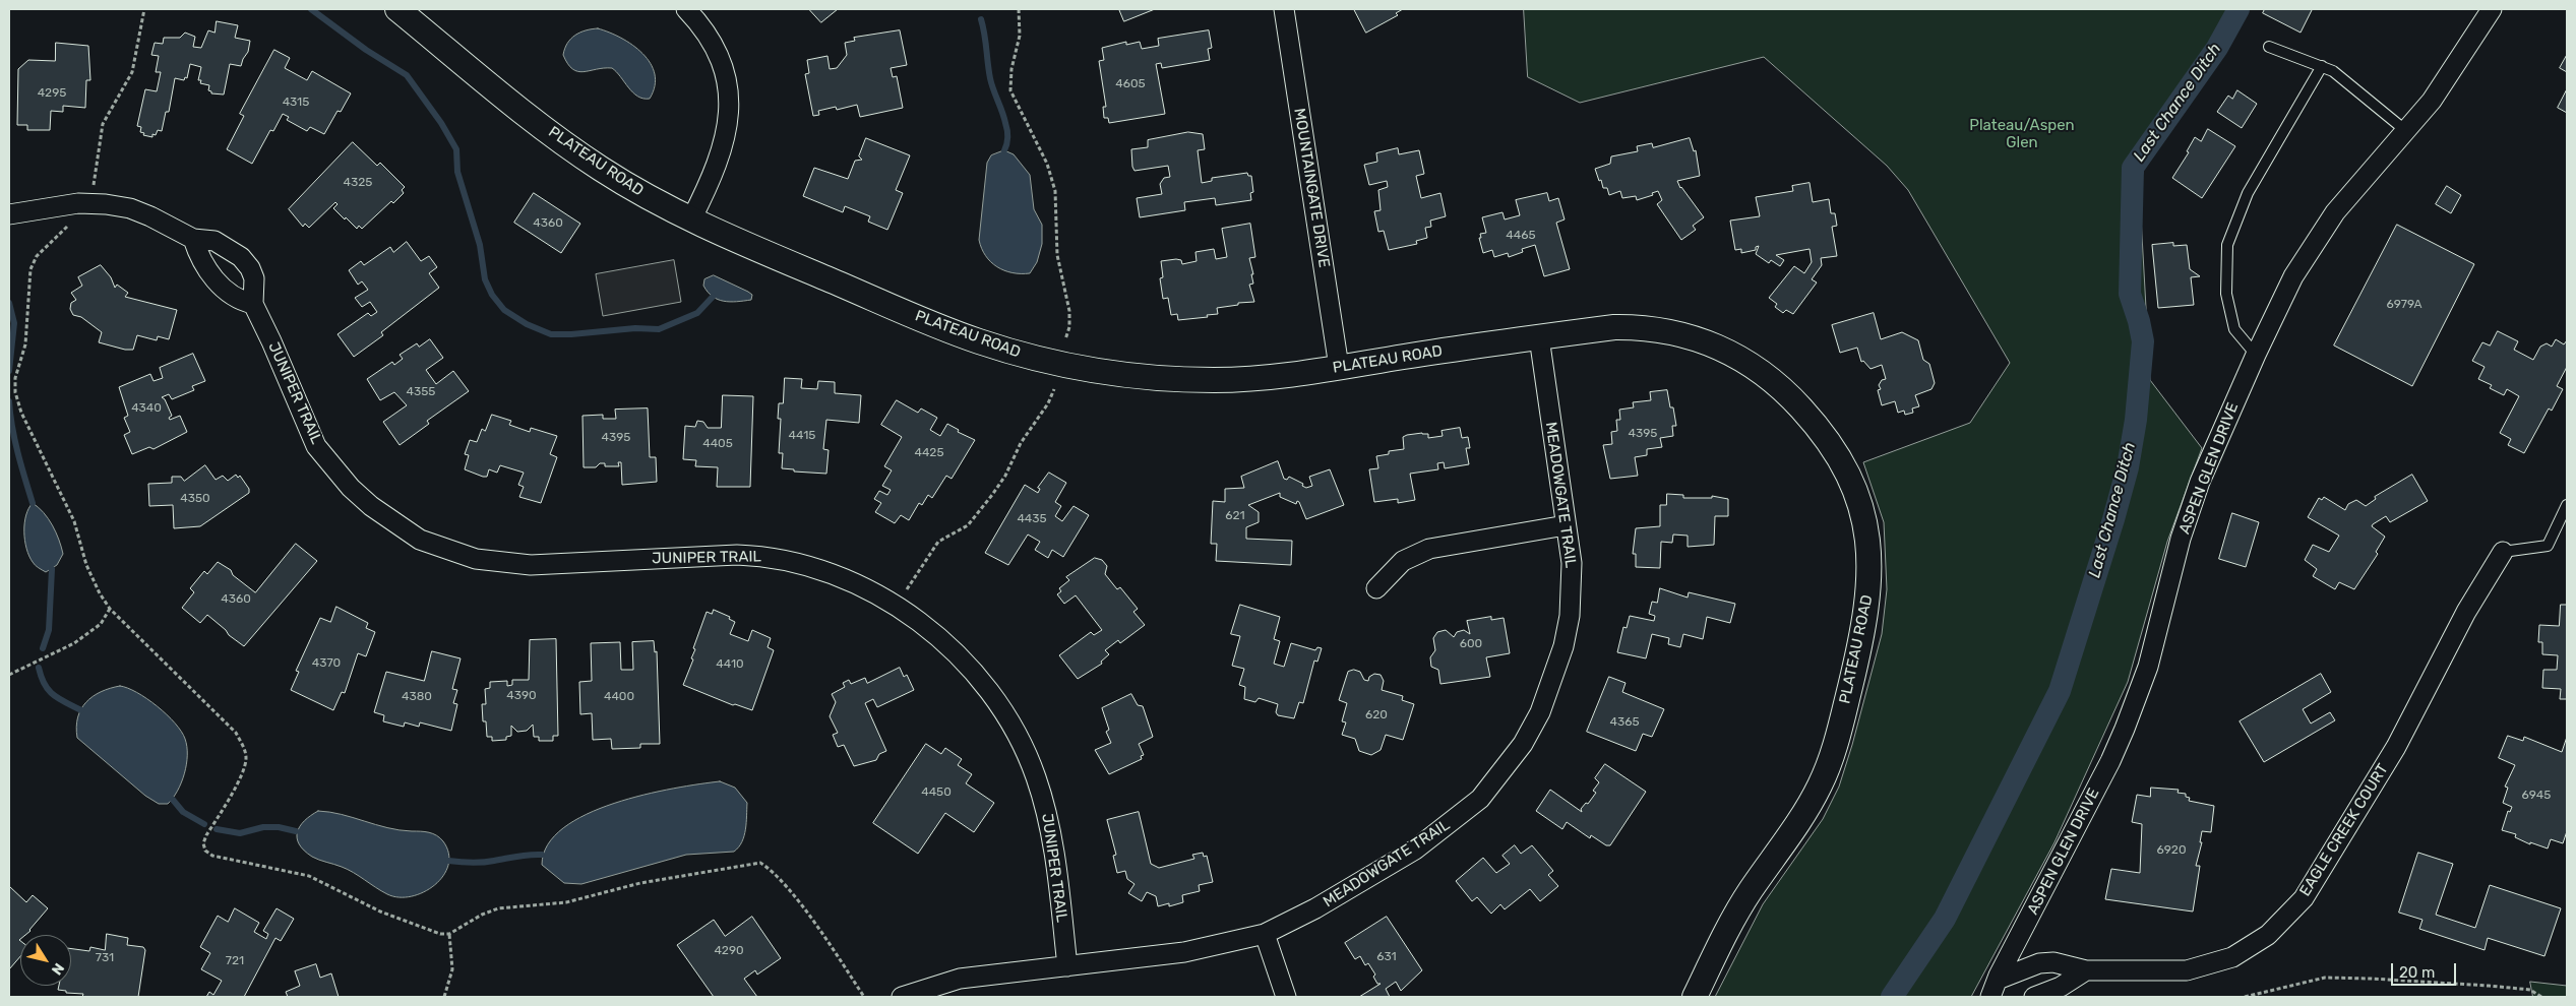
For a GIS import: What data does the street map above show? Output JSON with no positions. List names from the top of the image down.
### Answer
{
  "streets": {
    "street": [
      "PLATEAU ROAD",
      "MOUNTAINGATE DRIVE",
      "JUNIPER TRAIL",
      "ASPEN GLEN DRIVE",
      "MEADOWGATE TRAIL",
      "EAGLE CREEK COURT"
    ]
  },
  "crossings": [
    ["PLATEAU ROAD", "MOUNTAINGATE DRIVE"],
    ["PLATEAU ROAD", "MEADOWGATE TRAIL"],
    ["JUNIPER TRAIL", "MEADOWGATE TRAIL"],
    ["ASPEN GLEN DRIVE", "EAGLE CREEK COURT"]
  ],
  "water": ["Last Chance Ditch"],
  "parks": ["Plateau/Aspen Glen"],
  "house_numbers": [
    "4605",
    "4295",
    "4315",
    "4325",
    "4360",
    "4465",
    "6979A",
    "4355",
    "4340",
    "4395",
    "4415",
    "4395",
    "4405",
    "4425",
    "4350",
    "621",
    "4435",
    "4360",
    "600",
    "4370",
    "4410",
    "4390",
    "4380",
    "4400",
    "620",
    "4365",
    "4450",
    "6945",
    "6920",
    "4290",
    "631",
    "731",
    "721"
  ],
  "scale_bar": "20 m",
  "north": "bottom right"
}
